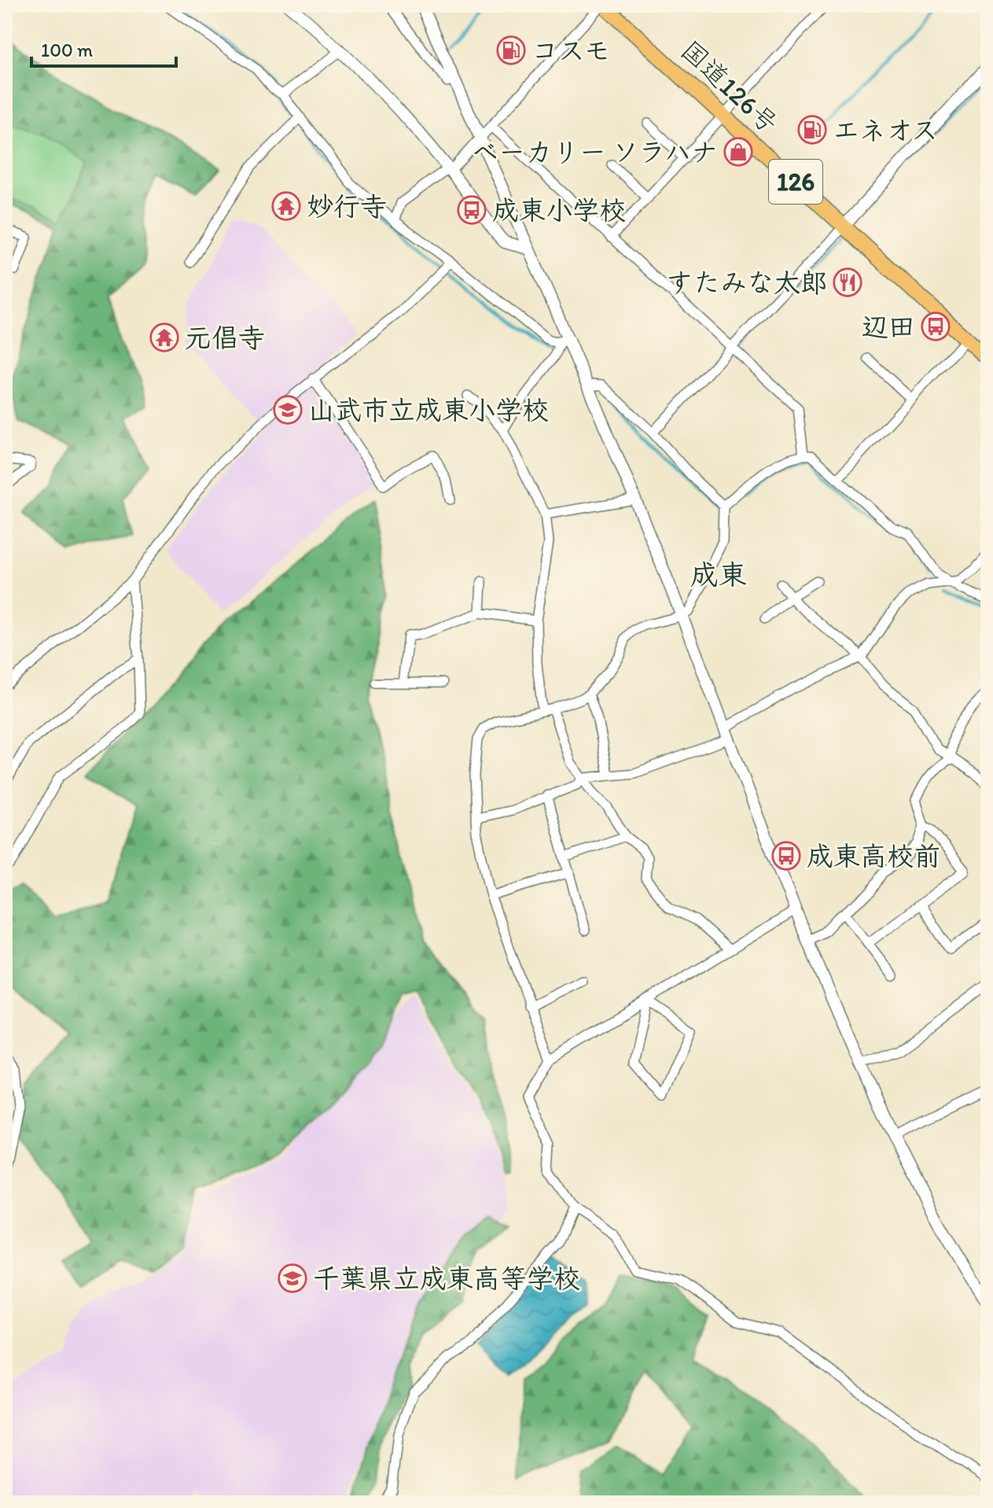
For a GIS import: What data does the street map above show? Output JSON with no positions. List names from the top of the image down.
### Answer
{
  "streets": {
    "highway": ["国道126号", "126"]
  },
  "districts": ["成東"],
  "places": {
    "fuel station": ["コスモ", "エネオス"],
    "shop": ["ベーカリー ソラハナ"],
    "temple": ["妙行寺", "元倡寺"],
    "bus stop": ["成東小学校", "辺田", "成東高校前"],
    "restaurant": ["すたみな太郎"],
    "school or university": ["山武市立成東小学校", "千葉県立成東高等学校"]
  },
  "scale_bar": "100 m"
}
